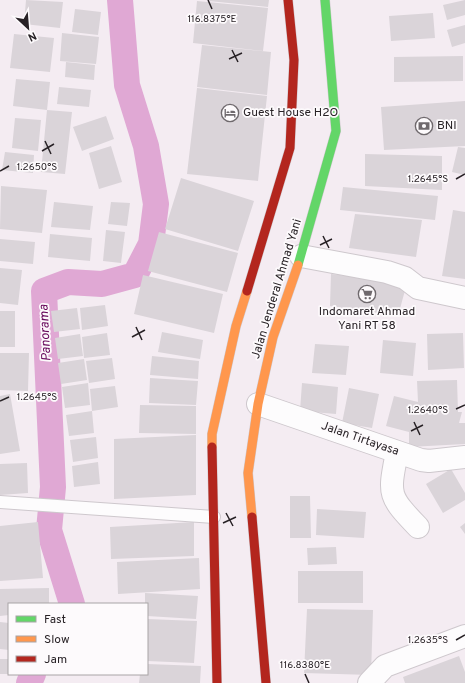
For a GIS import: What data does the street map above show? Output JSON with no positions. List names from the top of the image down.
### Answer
{
  "streets": {
    "main road": ["Jalan Jenderal Ahmad Yani"],
    "street": ["Jalan Tirtayasa"]
  },
  "crossings": [
    ["Jalan Jenderal Ahmad Yani", "Jalan Tirtayasa"]
  ],
  "water": ["Panorama"],
  "places": {
    "hotel": ["Guest House H2O"],
    "bank": ["BNI"],
    "supermarket": ["Indomaret Ahmad Yani RT 58"]
  },
  "legend": ["Fast", "Slow", "Jam"],
  "north": "bottom right",
  "coordinates": [
    "116.8375°E",
    "1.2650°S",
    "1.2645°S",
    "1.2640°S",
    "1.2635°S",
    "116.8380°E"
  ]
}
